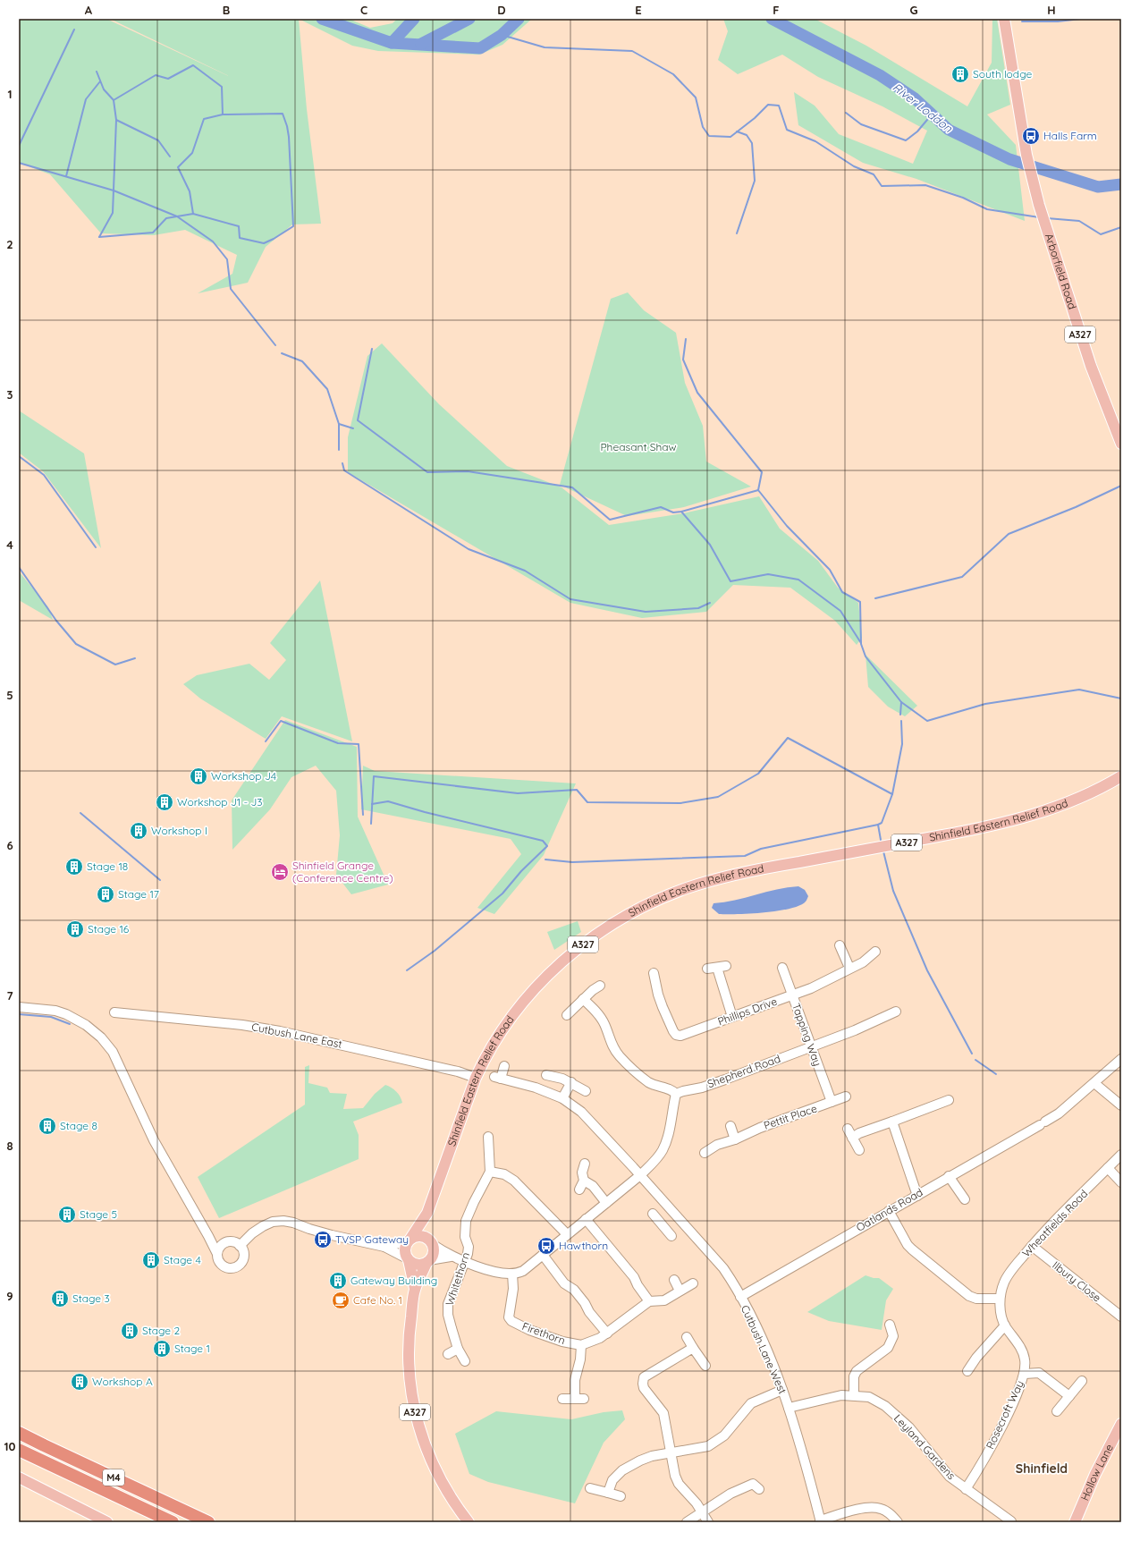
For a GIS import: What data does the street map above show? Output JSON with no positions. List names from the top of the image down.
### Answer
{
  "streets": {
    "highway": ["M4"],
    "main road": [
      "Arborfield Road",
      "A327",
      "Shinfield Eastern Relief Road",
      "Hollow Lane"
    ],
    "street": [
      "Phillips Drive",
      "Tapping Way",
      "Cutbush Lane East",
      "Shepherd Road",
      "Pettit Place",
      "Oatlands Road",
      "Wheatfields Road",
      "Whitethorn",
      "Ilbury Close",
      "Firethorn",
      "Cutbush Lane West",
      "Rosecroft Way",
      "Leyland Gardens"
    ]
  },
  "crossings": [
    ["A327", "Shinfield Eastern Relief Road"],
    ["Shinfield Eastern Relief Road", "Cutbush Lane East"],
    ["Phillips Drive", "Tapping Way"],
    ["Tapping Way", "Shepherd Road"],
    ["Tapping Way", "Pettit Place"],
    ["Oatlands Road", "Cutbush Lane West"],
    ["Wheatfields Road", "Ilbury Close"],
    ["Wheatfields Road", "Rosecroft Way"],
    ["Cutbush Lane West", "Leyland Gardens"],
    ["Rosecroft Way", "Leyland Gardens"]
  ],
  "districts": ["Shinfield"],
  "water": ["River Loddon"],
  "parks": ["Pheasant Shaw"],
  "places": {
    "building": [
      "South lodge",
      "Workshop J4",
      "Workshop J1 - J3",
      "Workshop I",
      "Stage 18",
      "Stage 17",
      "Stage 16",
      "Stage 8",
      "Stage 5",
      "Stage 4",
      "Gateway Building",
      "Stage 3",
      "Stage 2",
      "Stage 1",
      "Workshop A"
    ],
    "bus stop": ["Halls Farm", "TVSP Gateway", "Hawthorn"],
    "hotel": ["Shinfield Grange (Conference Centre)"],
    "cafe": ["Cafe No. 1"]
  },
  "grid": {
    "columns": [
      "A",
      "B",
      "C",
      "D",
      "E",
      "F",
      "G",
      "H"
    ],
    "rows": [
      "1",
      "2",
      "3",
      "4",
      "5",
      "6",
      "7",
      "8",
      "9",
      "10"
    ]
  }
}
